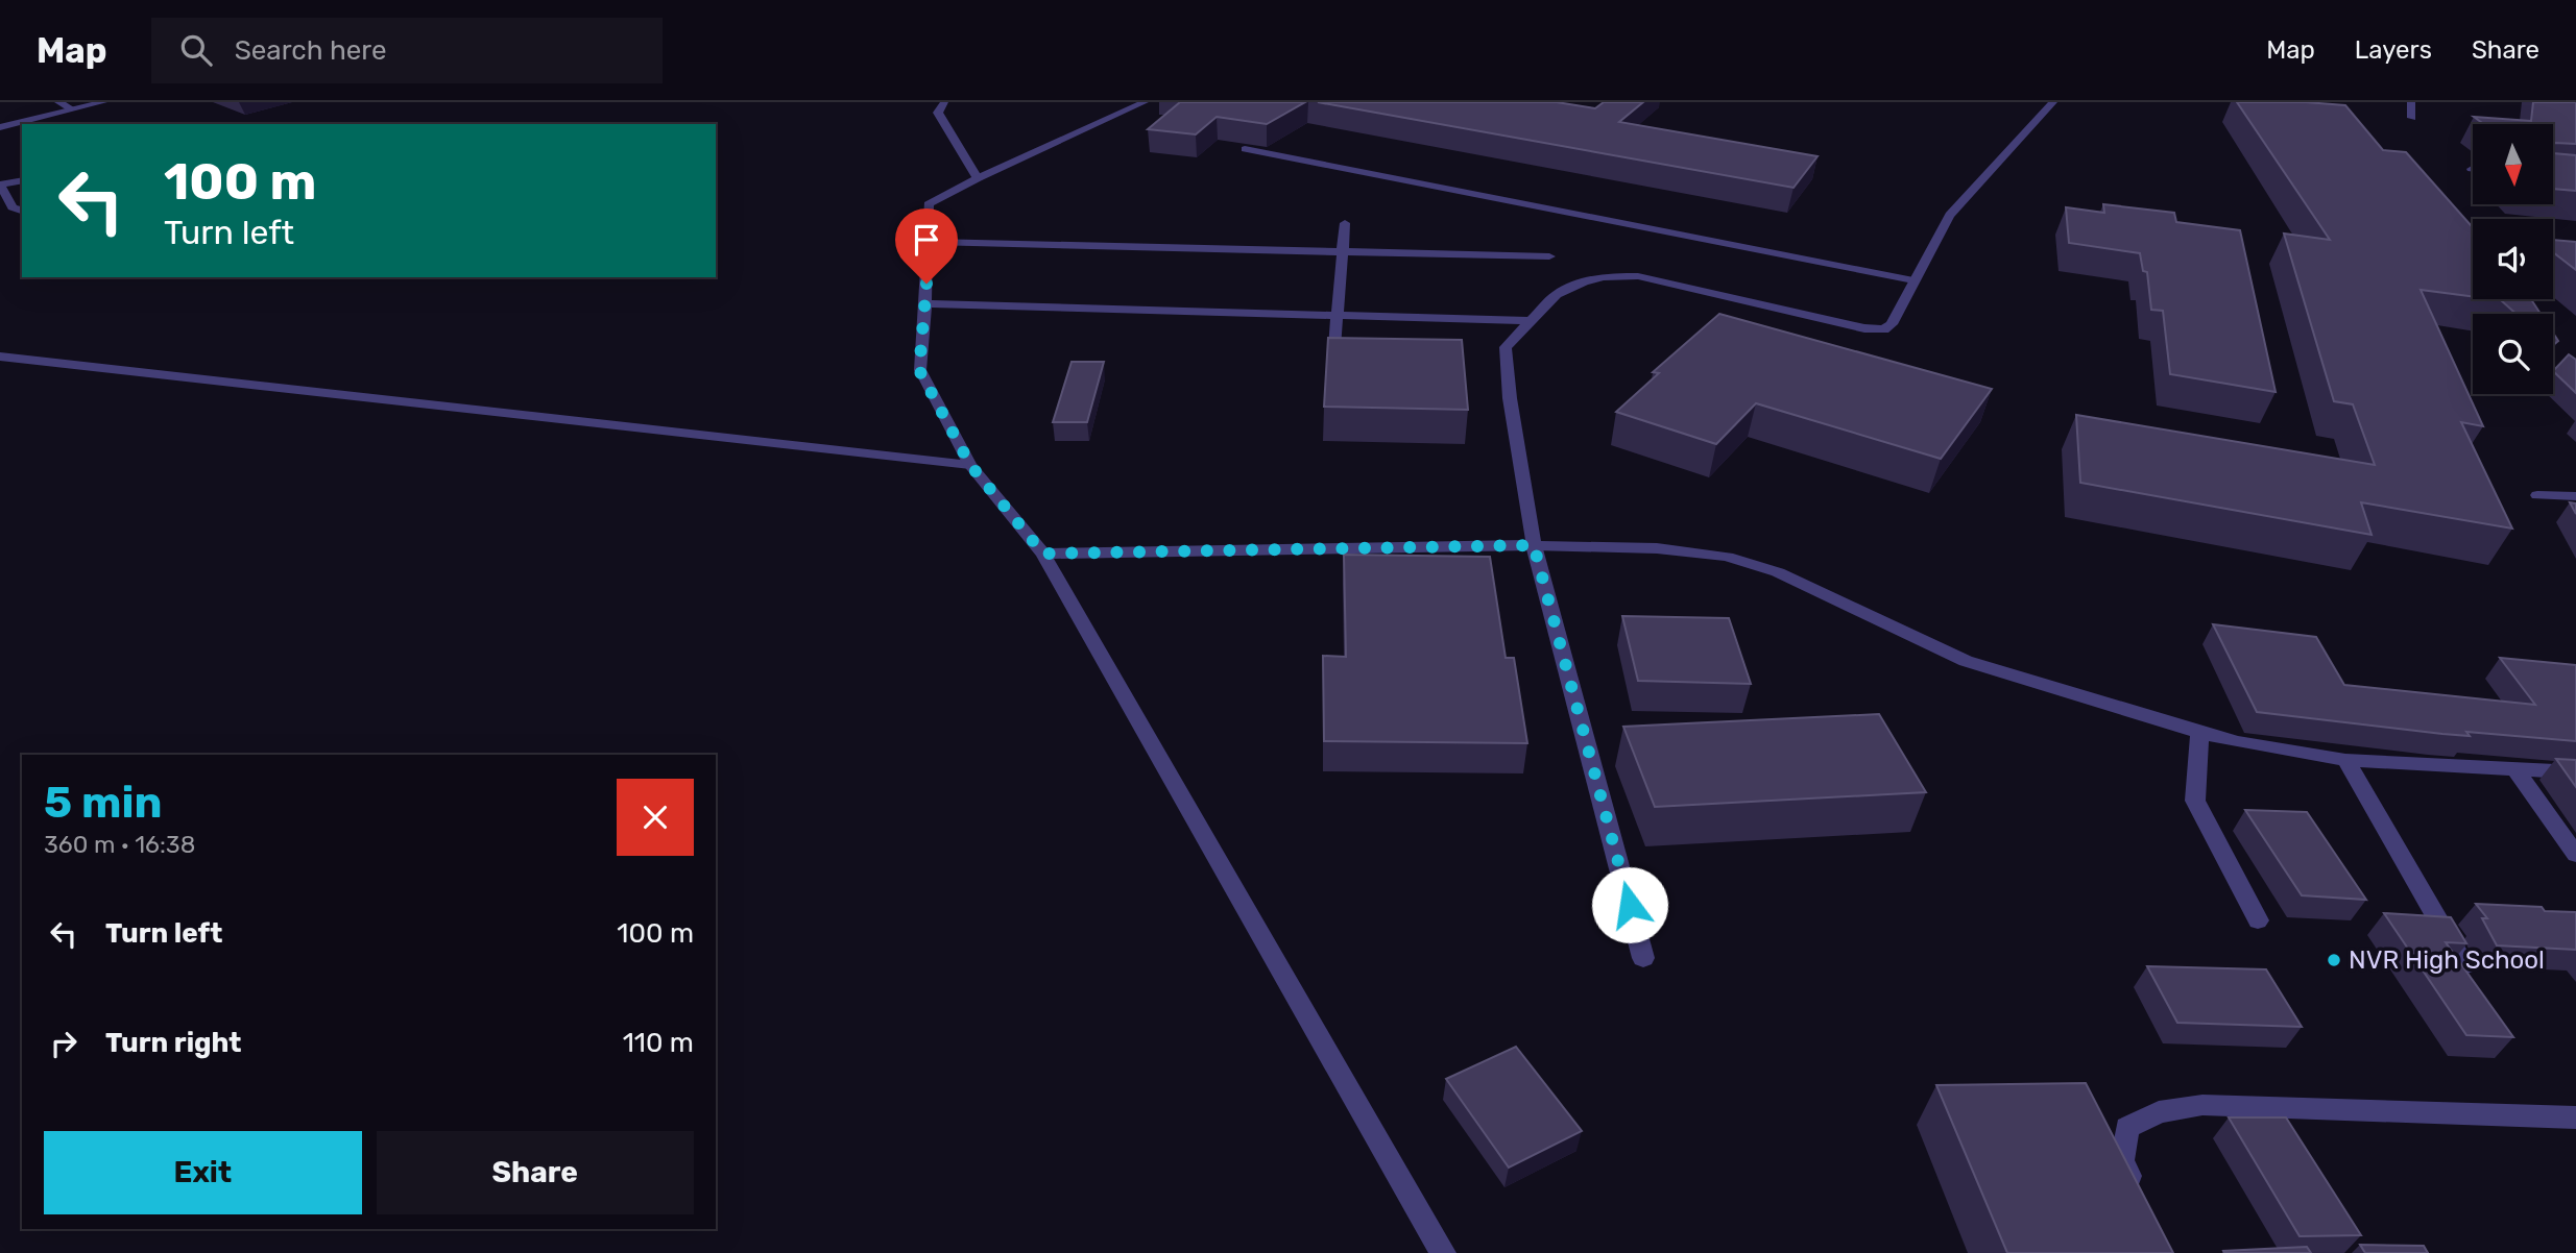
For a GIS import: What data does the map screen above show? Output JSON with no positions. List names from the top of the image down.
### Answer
{
  "places": ["NVR High School"],
  "north": "bottom",
  "page": {
    "header": "Map",
    "search": "Search here",
    "nav": ["Map", "Layers", "Share"],
    "turn": ["100 m", "Turn left"],
    "heading": ["5 min", "360 m · 16:38"],
    "list": [
      {
        "name": "Turn left",
        "value": "100 m"
      },
      {
        "name": "Turn right",
        "value": "110 m"
      }
    ],
    "buttons": ["Exit", "Share"]
  }
}
